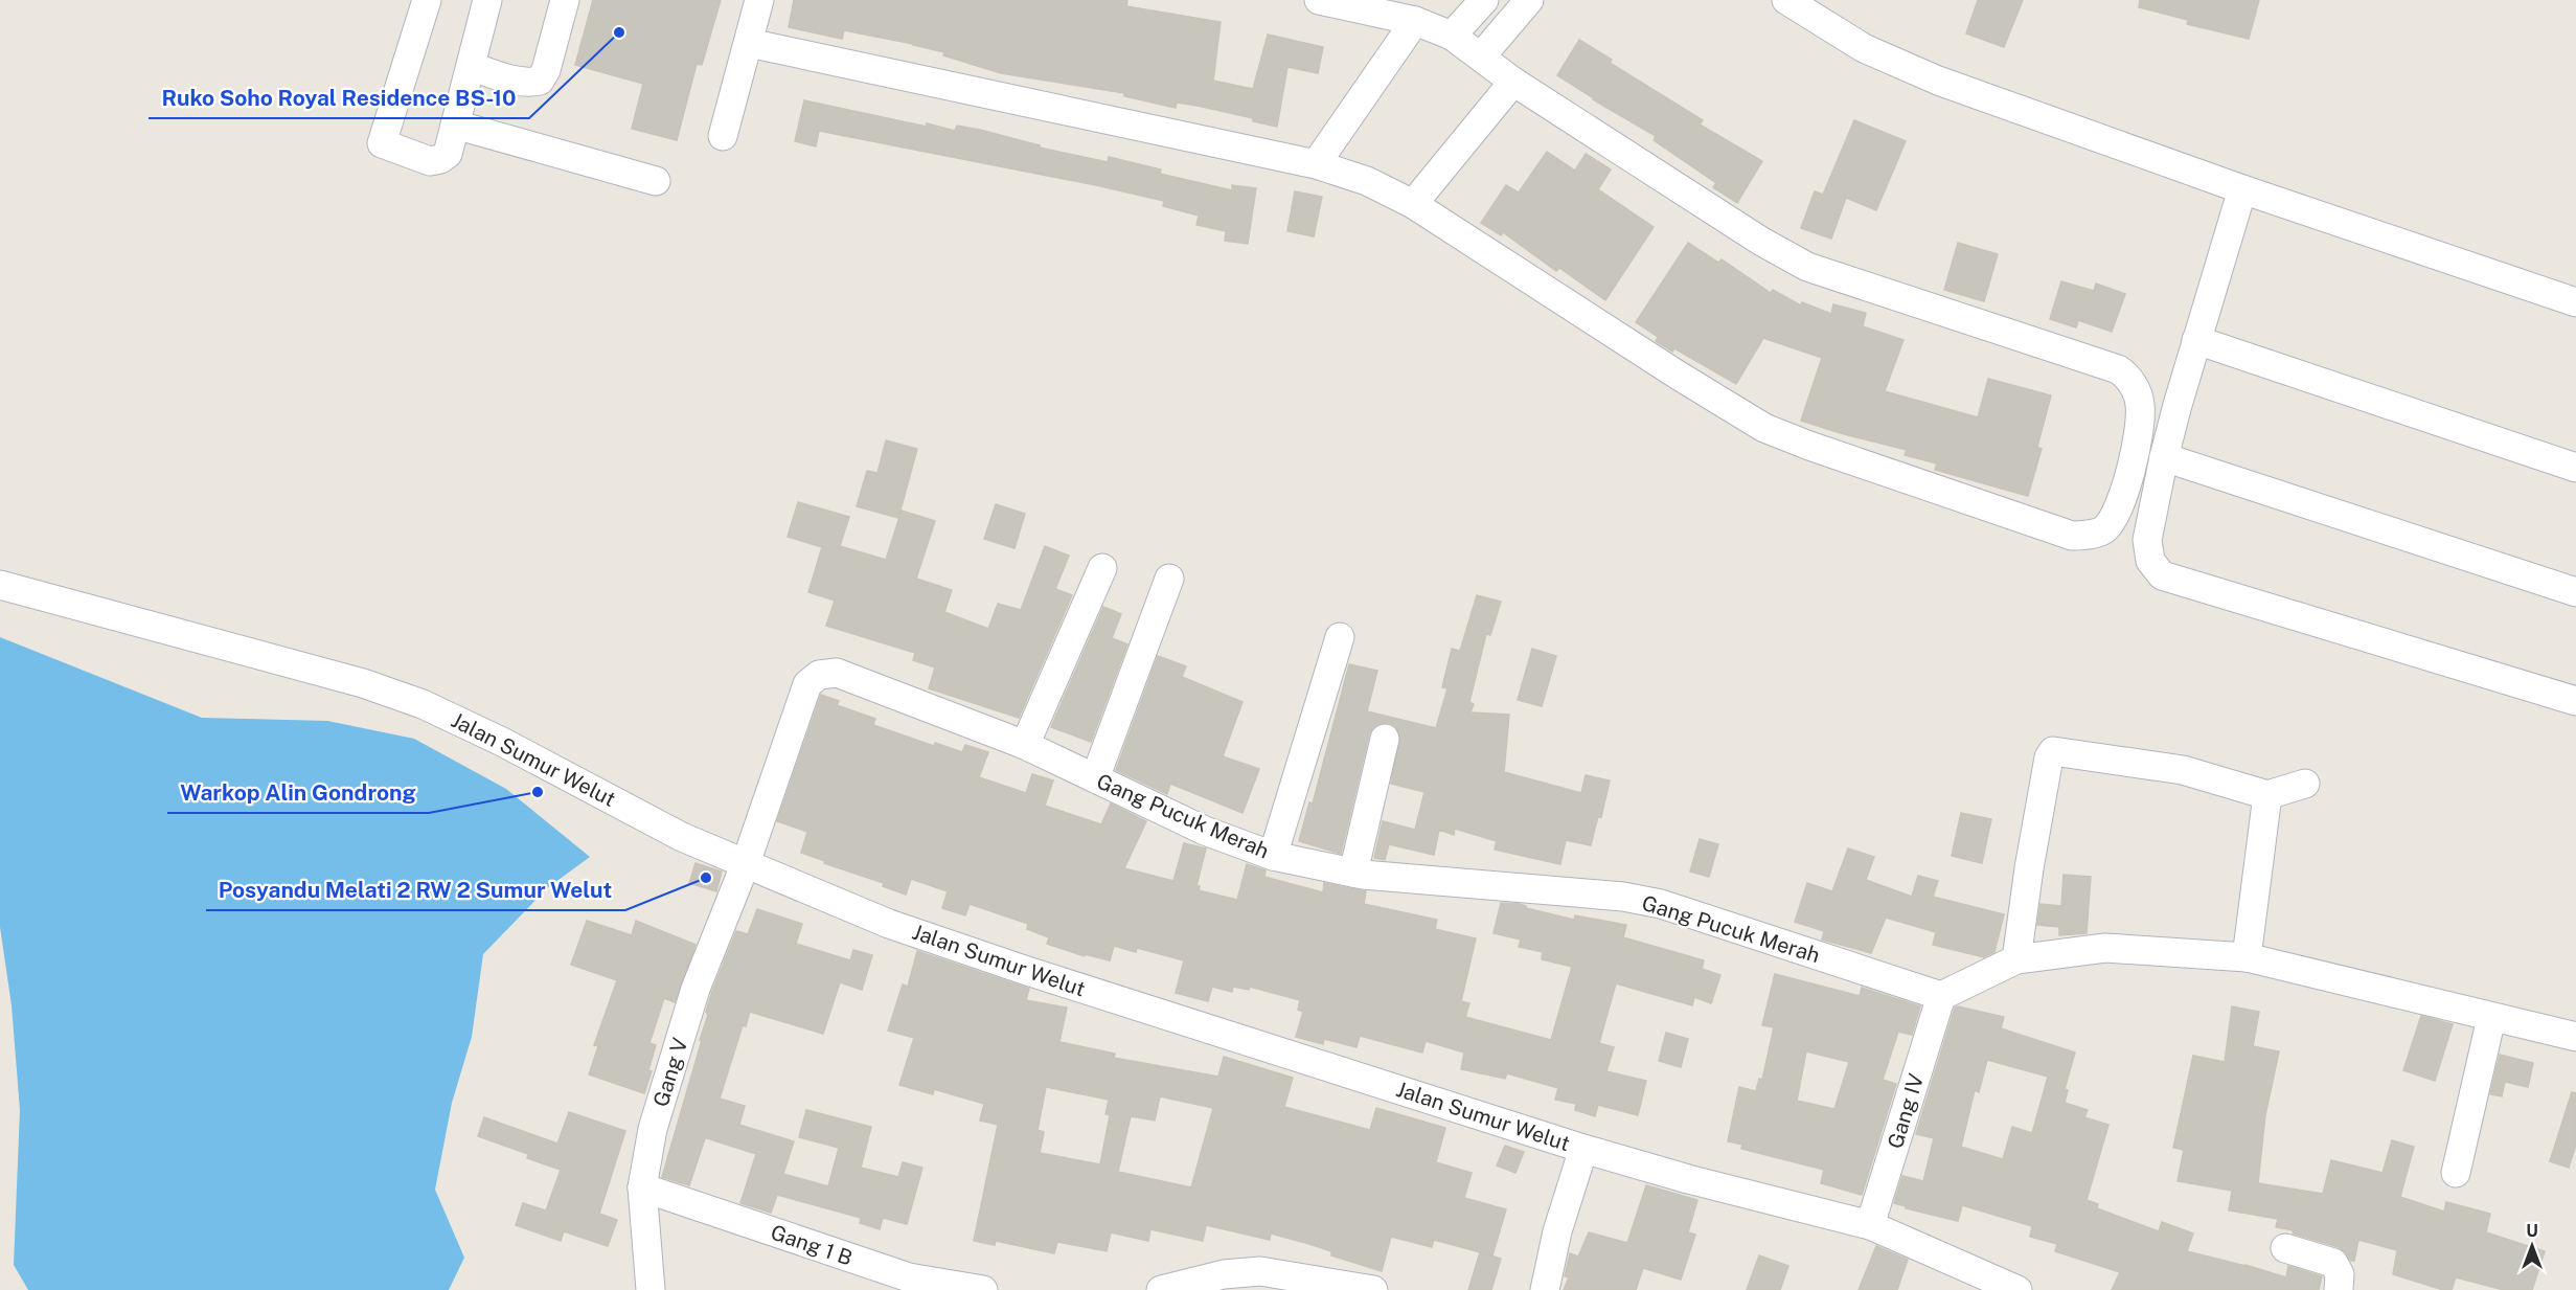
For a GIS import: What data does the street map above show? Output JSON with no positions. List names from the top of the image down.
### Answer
{
  "streets": {
    "street": [
      "Jalan Sumur Welut",
      "Gang Pucuk Merah",
      "Gang V",
      "Gang IV",
      "Gang 1 B"
    ]
  },
  "crossings": [
    ["Jalan Sumur Welut", "Gang Pucuk Merah"],
    ["Jalan Sumur Welut", "Gang V"],
    ["Jalan Sumur Welut", "Gang IV"],
    ["Gang Pucuk Merah", "Gang V"],
    ["Gang Pucuk Merah", "Gang IV"],
    ["Gang V", "Gang 1 B"]
  ],
  "places": ["Ruko Soho Royal Residence BS-10", "Warkop Alin Gondrong", "Posyandu Melati 2 RW 2 Sumur Welut"],
  "north": "top"
}
